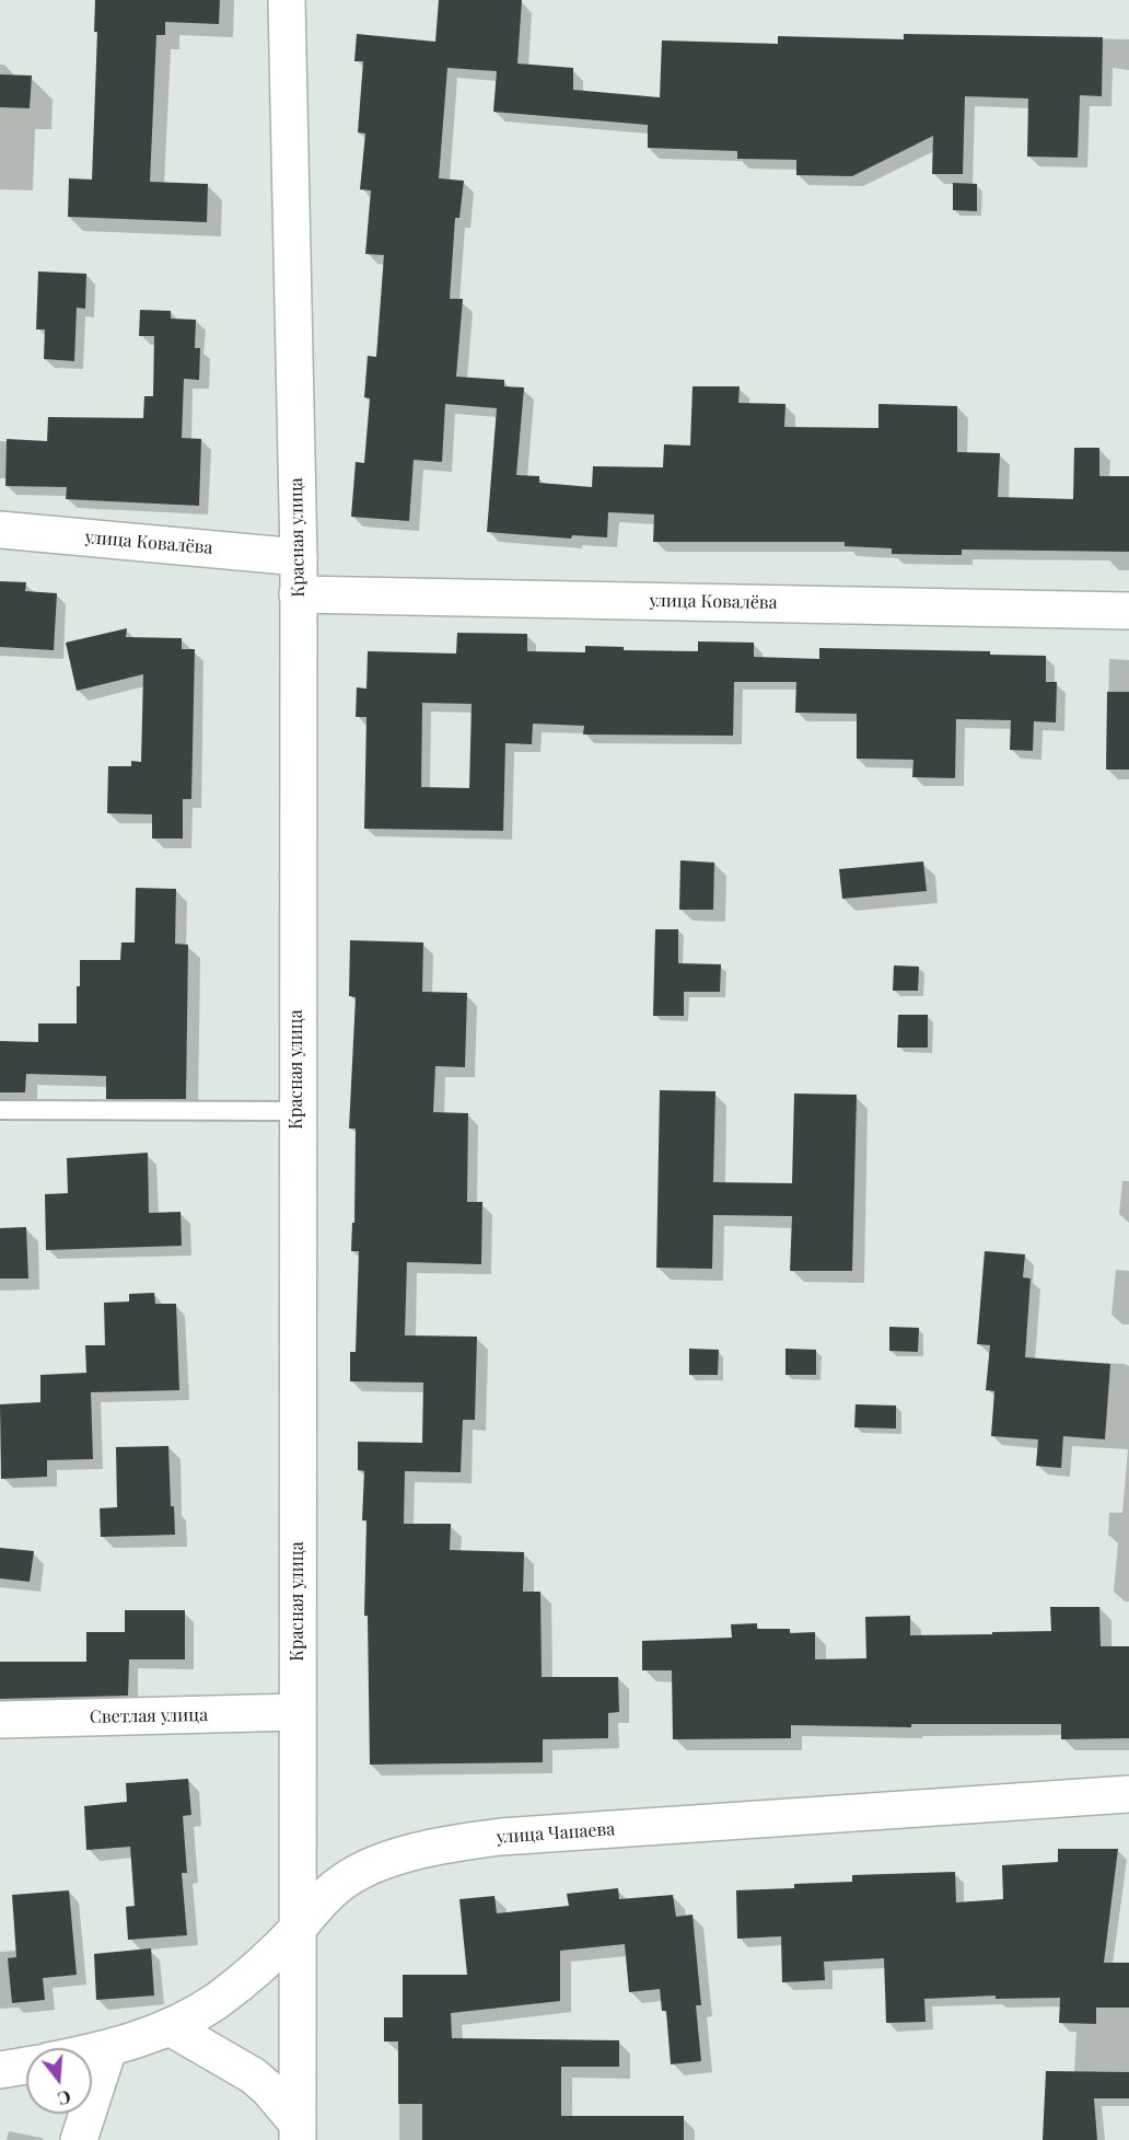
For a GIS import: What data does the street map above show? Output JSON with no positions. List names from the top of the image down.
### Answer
{
  "streets": {
    "street": [
      "Красная улица",
      "улица Ковалёва",
      "Светлая улица",
      "улица Чапаева"
    ]
  },
  "crossings": [
    ["Красная улица", "улица Ковалёва"],
    ["Красная улица", "Светлая улица"],
    ["Красная улица", "улица Чапаева"]
  ],
  "north": "bottom"
}
